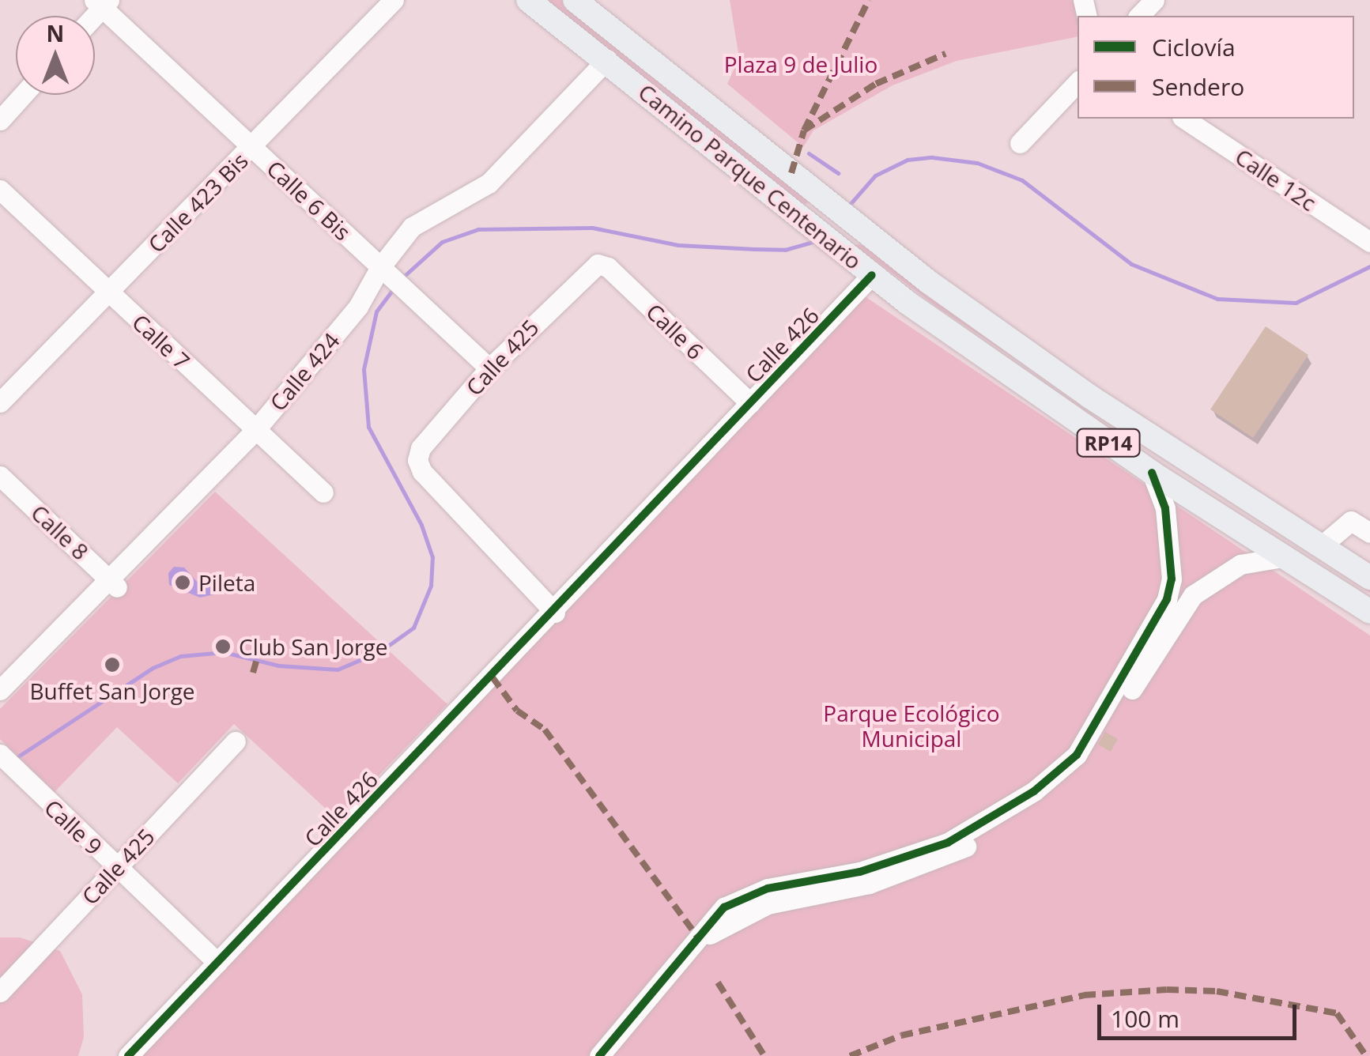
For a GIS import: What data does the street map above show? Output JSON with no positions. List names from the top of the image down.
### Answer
{
  "streets": {
    "main road": ["Camino Parque Centenario", "RP14"],
    "street": [
      "Calle 12c",
      "Calle 6 Bis",
      "Calle 423 Bis",
      "Calle 6",
      "Calle 7",
      "Calle 426",
      "Calle 425",
      "Calle 424",
      "Calle 8",
      "Calle 9"
    ]
  },
  "crossings": [
    ["Camino Parque Centenario", "Calle 426"],
    ["Camino Parque Centenario", "Calle 424"],
    ["Calle 6 Bis", "Calle 423 Bis"],
    ["Calle 6 Bis", "Calle 425"],
    ["Calle 6 Bis", "Calle 424"],
    ["Calle 423 Bis", "Calle 7"],
    ["Calle 6", "Calle 426"],
    ["Calle 6", "Calle 425"],
    ["Calle 7", "Calle 424"],
    ["Calle 426", "Calle 425"],
    ["Calle 426", "Calle 9"],
    ["Calle 425", "Calle 9"],
    ["Calle 424", "Calle 8"]
  ],
  "parks": ["Plaza 9 de Julio", "Parque Ecológico Municipal"],
  "places": ["Pileta", "Club San Jorge", "Buffet San Jorge"],
  "legend": ["Ciclovía", "Sendero"],
  "scale_bar": "100 m",
  "north": "top"
}
